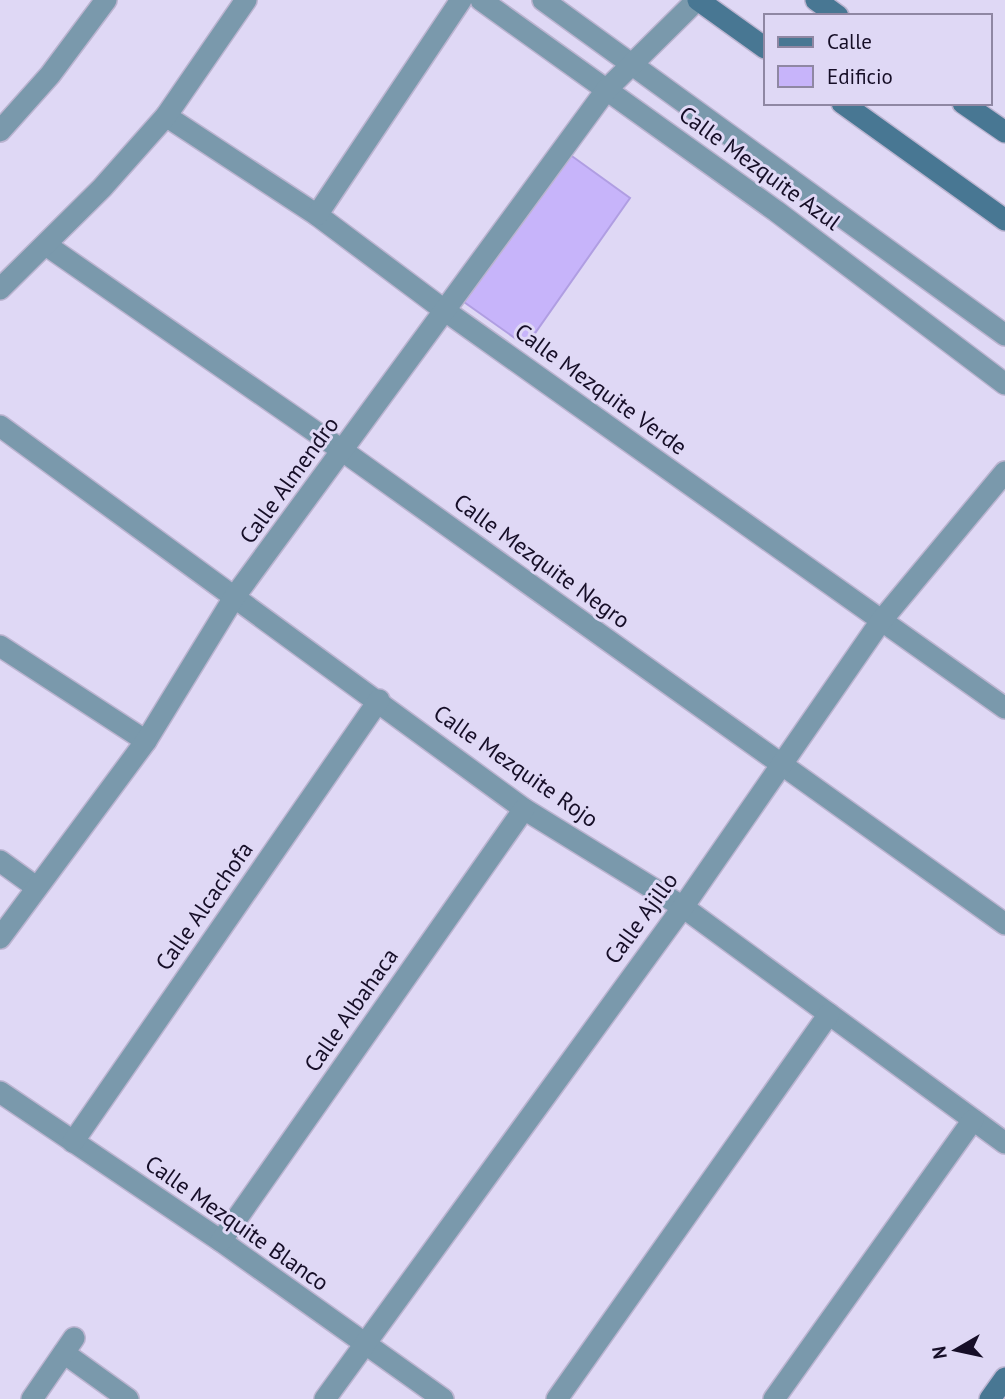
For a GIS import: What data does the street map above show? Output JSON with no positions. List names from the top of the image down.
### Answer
{
  "streets": {
    "street": [
      "Calle Mezquite Azul",
      "Calle Mezquite Verde",
      "Calle Almendro",
      "Calle Mezquite Negro",
      "Calle Mezquite Rojo",
      "Calle Alcachofa",
      "Calle Ajillo",
      "Calle Albahaca",
      "Calle Mezquite Blanco"
    ]
  },
  "crossings": [
    ["Calle Mezquite Azul", "Calle Almendro"],
    ["Calle Mezquite Verde", "Calle Almendro"],
    ["Calle Mezquite Verde", "Calle Ajillo"],
    ["Calle Almendro", "Calle Mezquite Negro"],
    ["Calle Almendro", "Calle Mezquite Rojo"],
    ["Calle Mezquite Negro", "Calle Ajillo"],
    ["Calle Mezquite Rojo", "Calle Alcachofa"],
    ["Calle Mezquite Rojo", "Calle Ajillo"],
    ["Calle Mezquite Rojo", "Calle Albahaca"],
    ["Calle Alcachofa", "Calle Mezquite Blanco"],
    ["Calle Ajillo", "Calle Mezquite Blanco"],
    ["Calle Albahaca", "Calle Mezquite Blanco"]
  ],
  "legend": ["Calle", "Edificio"],
  "north": "left"
}
